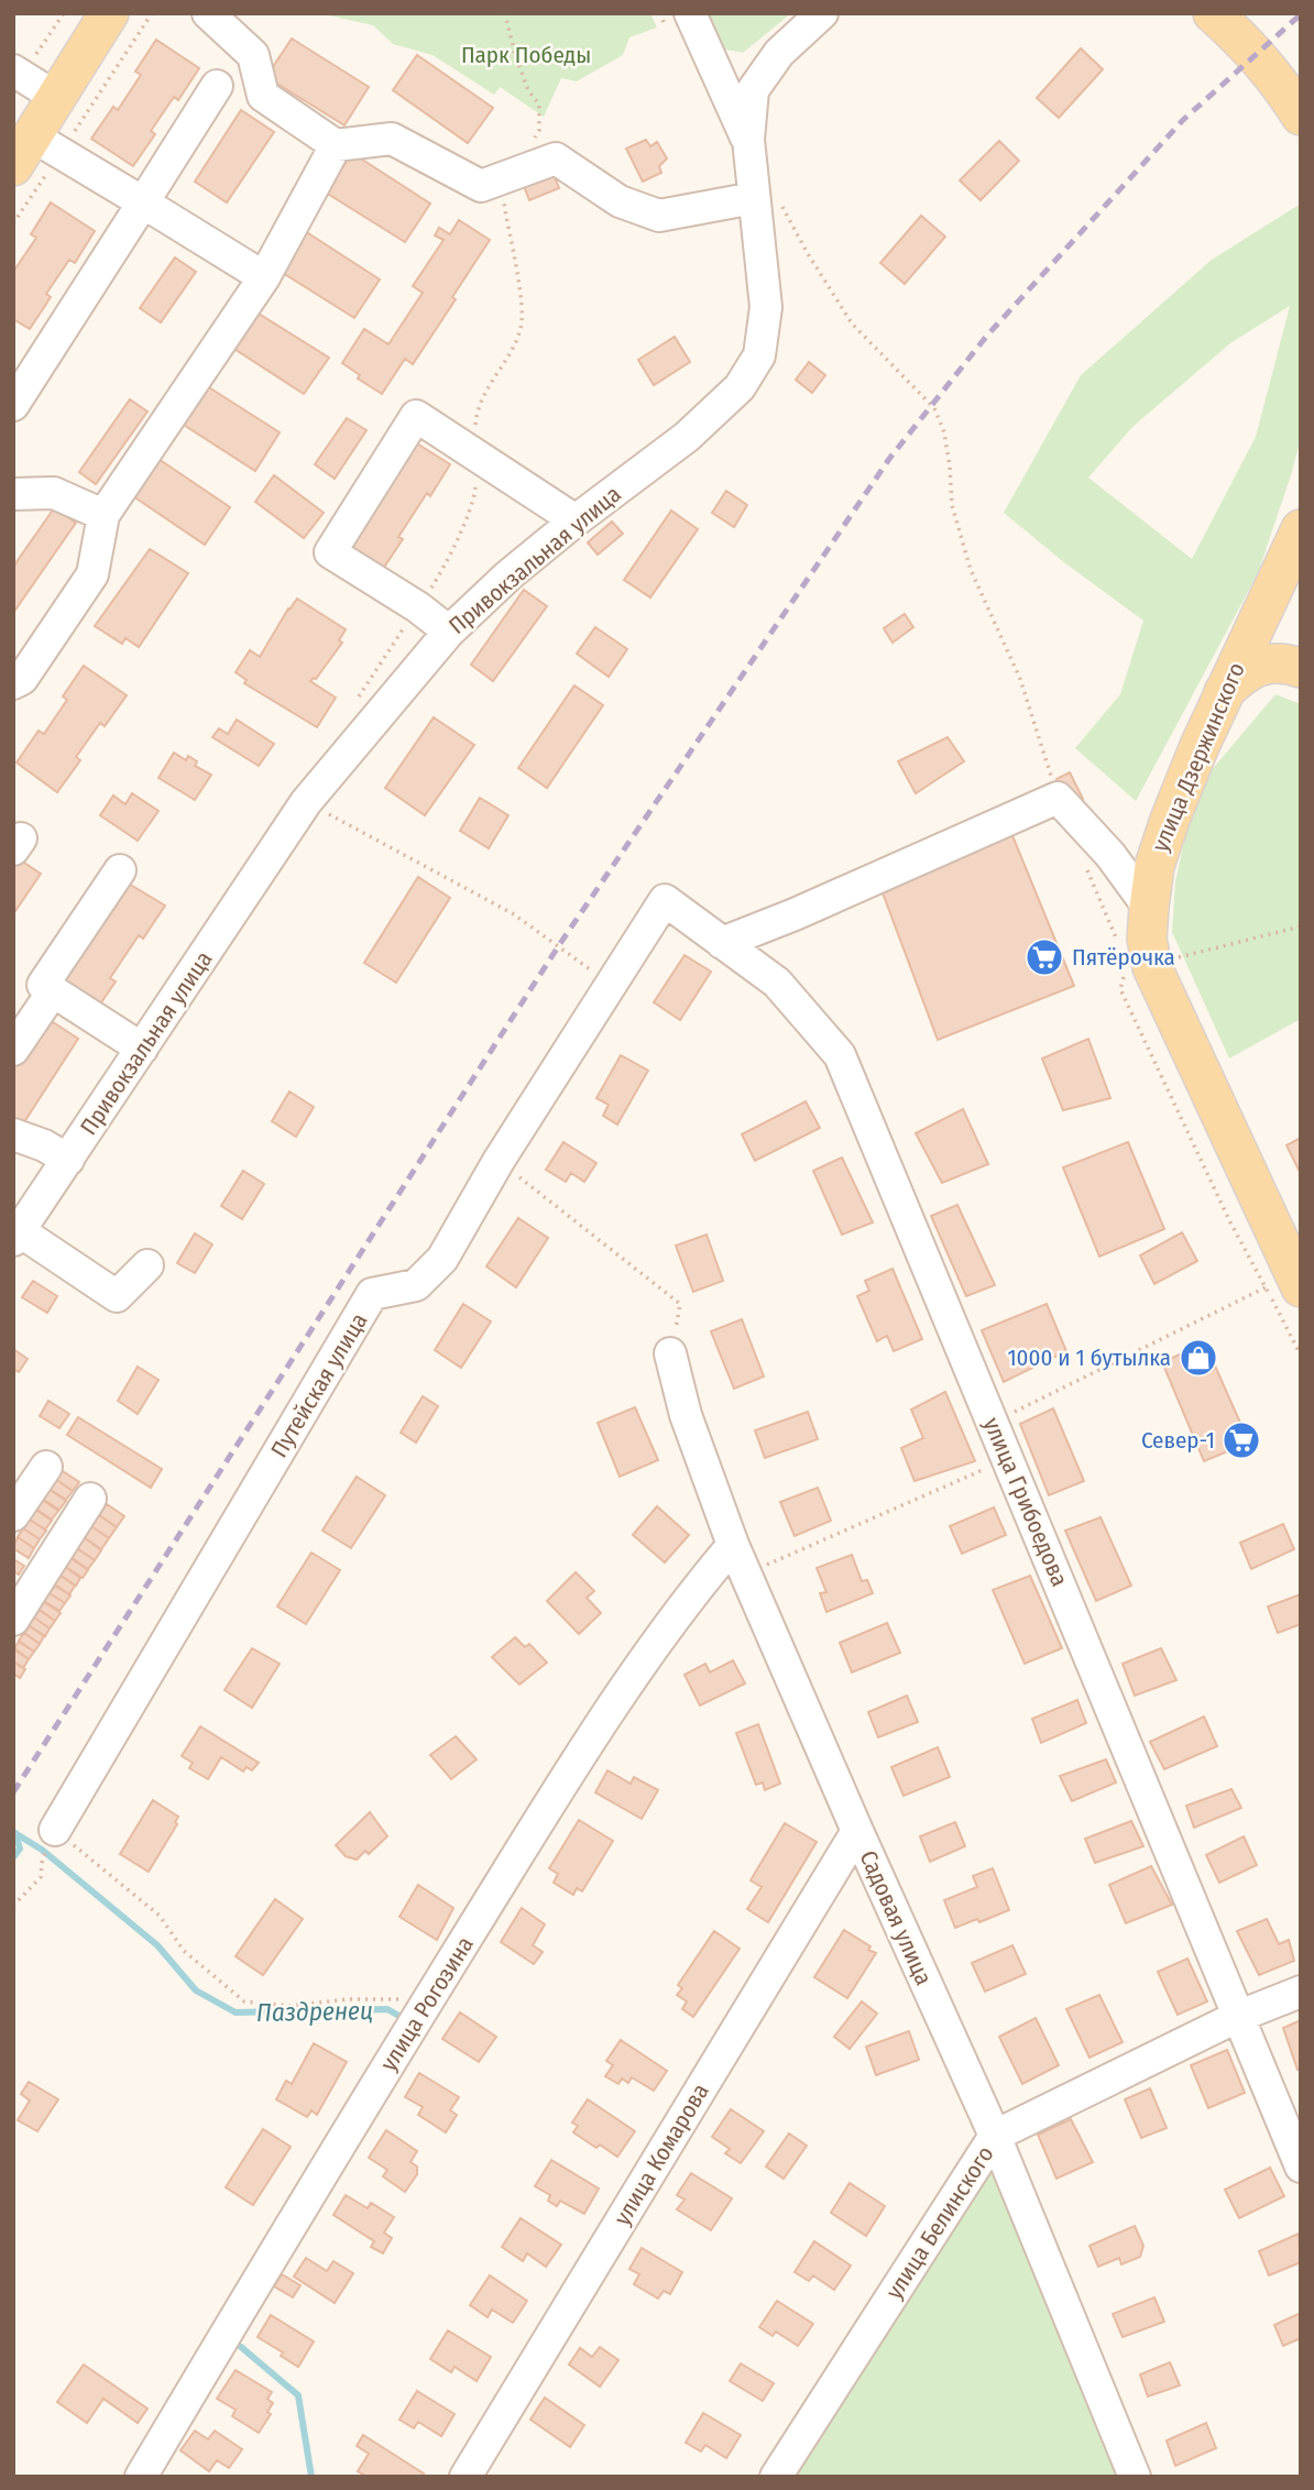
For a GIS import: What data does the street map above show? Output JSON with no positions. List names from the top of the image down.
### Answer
{
  "streets": {
    "main road": ["улица Дзержинского"],
    "street": [
      "Привокзальная улица",
      "Путейская улица",
      "улица Грибоедова",
      "Садовая улица",
      "улица Рогозина",
      "улица Комарова",
      "улица Белинского"
    ]
  },
  "crossings": [
    ["Путейская улица", "улица Грибоедова"],
    ["улица Грибоедова", "улица Белинского"],
    ["Садовая улица", "улица Рогозина"],
    ["Садовая улица", "улица Комарова"],
    ["Садовая улица", "улица Белинского"]
  ],
  "water": ["Паздренец"],
  "parks": ["Парк Победы"],
  "places": {
    "supermarket": ["Пятёрочка", "Север-1"],
    "shop": ["1000 и 1 бутылка"]
  }
}
